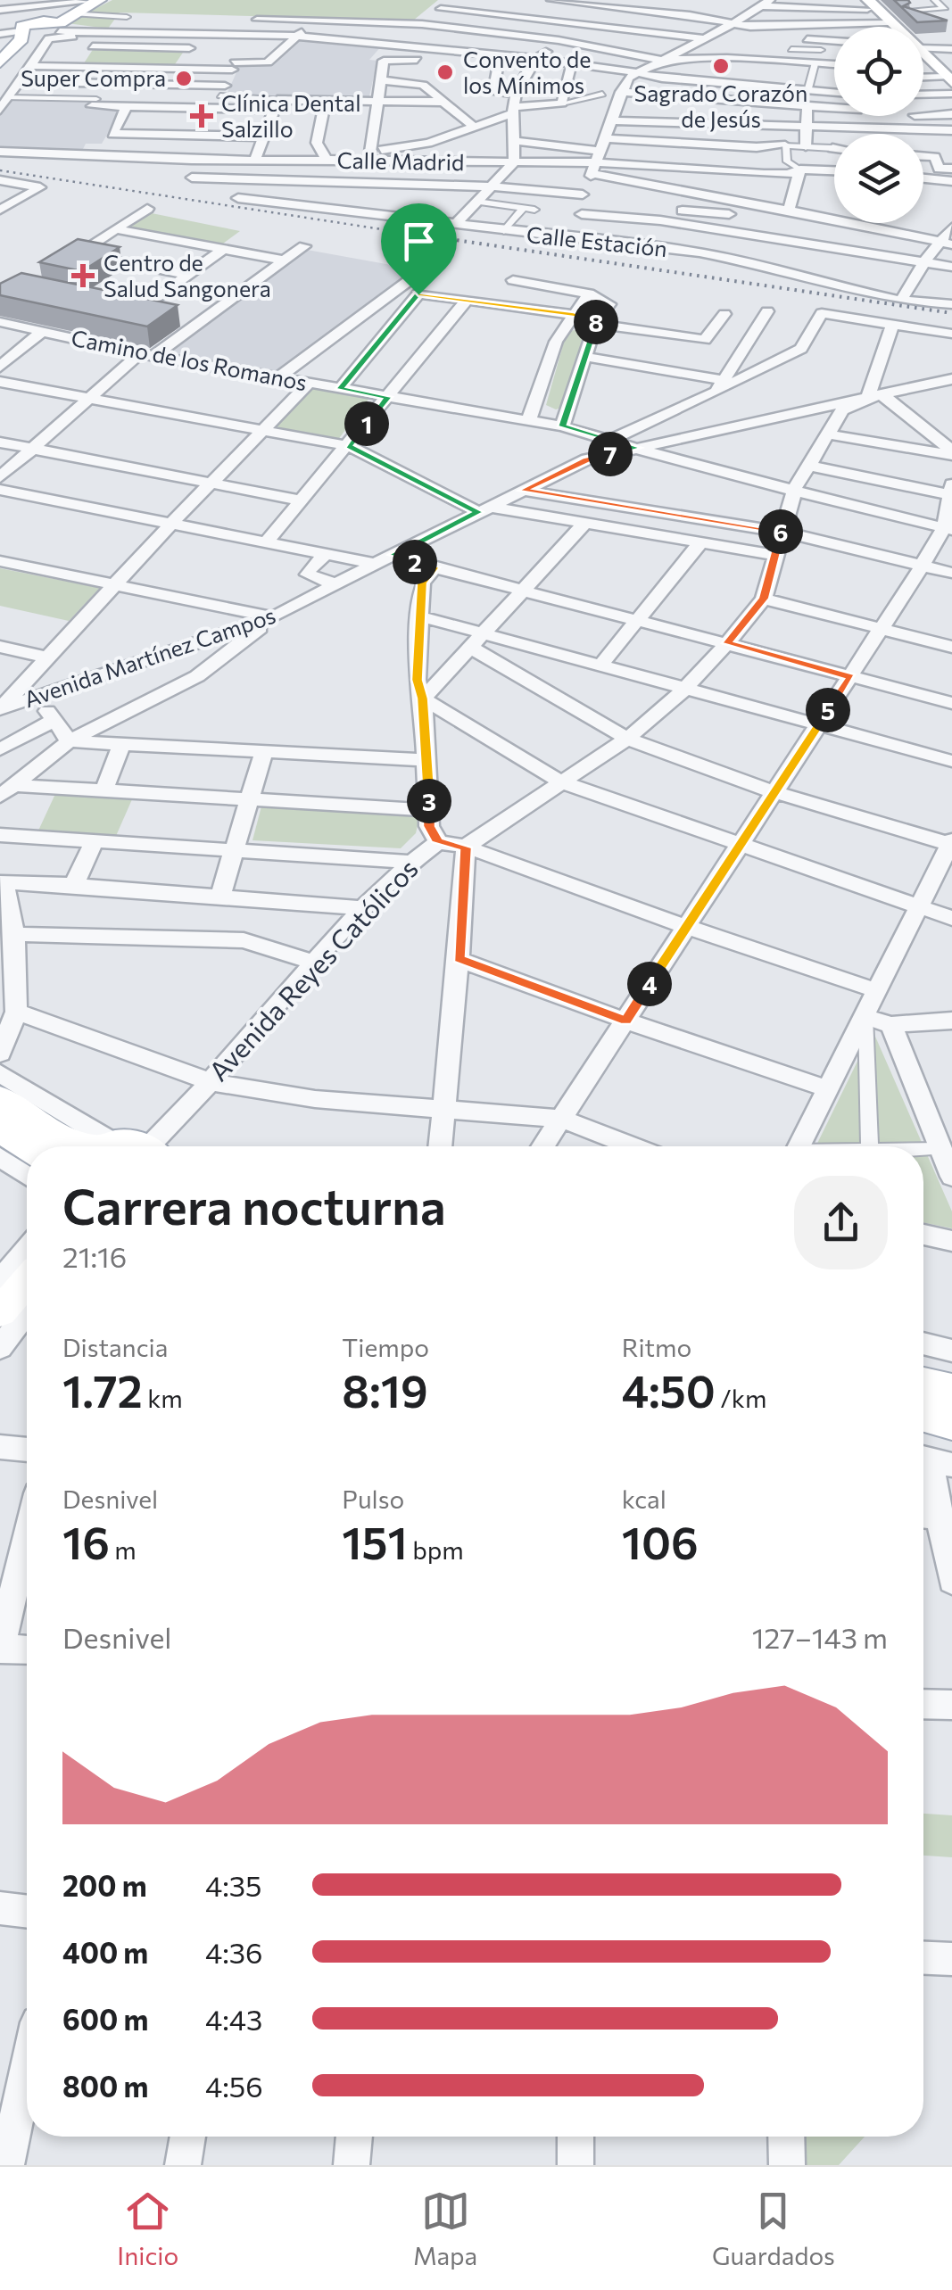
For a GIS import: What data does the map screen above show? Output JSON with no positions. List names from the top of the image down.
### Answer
{
  "streets": {
    "street": [
      "Calle Madrid",
      "Calle Estación",
      "Camino de los Romanos",
      "Avenida Martínez Campos",
      "Avenida Reyes Católicos"
    ]
  },
  "crossings": [
    ["Camino de los Romanos", "Avenida Martínez Campos"]
  ],
  "places": {
    "other": ["Sagrado Corazón de Jesús", "Convento de los Mínimos", "Super Compra"],
    "health": ["Clínica Dental Salzillo", "Centro de Salud Sangonera"]
  },
  "page": {
    "pins": [
      "8",
      "1",
      "7",
      "6",
      "2",
      "5",
      "3",
      "4"
    ],
    "heading": ["Carrera nocturna", "21:16"],
    "stats": [
      ["Distancia", "1.72 km"],
      ["Tiempo", "8:19"],
      ["Ritmo", "4:50 /km"],
      ["Desnivel", "16 m"],
      ["Pulso", "151 bpm"],
      ["kcal", "106"]
    ],
    "chart": ["Desnivel", "127–143 m"],
    "list": [
      {
        "name": "200 m",
        "note": "4:35"
      },
      {
        "name": "400 m",
        "note": "4:36"
      },
      {
        "name": "600 m",
        "note": "4:43"
      },
      {
        "name": "800 m",
        "note": "4:56"
      }
    ],
    "tabs": ["Inicio", "Mapa", "Guardados"]
  }
}
